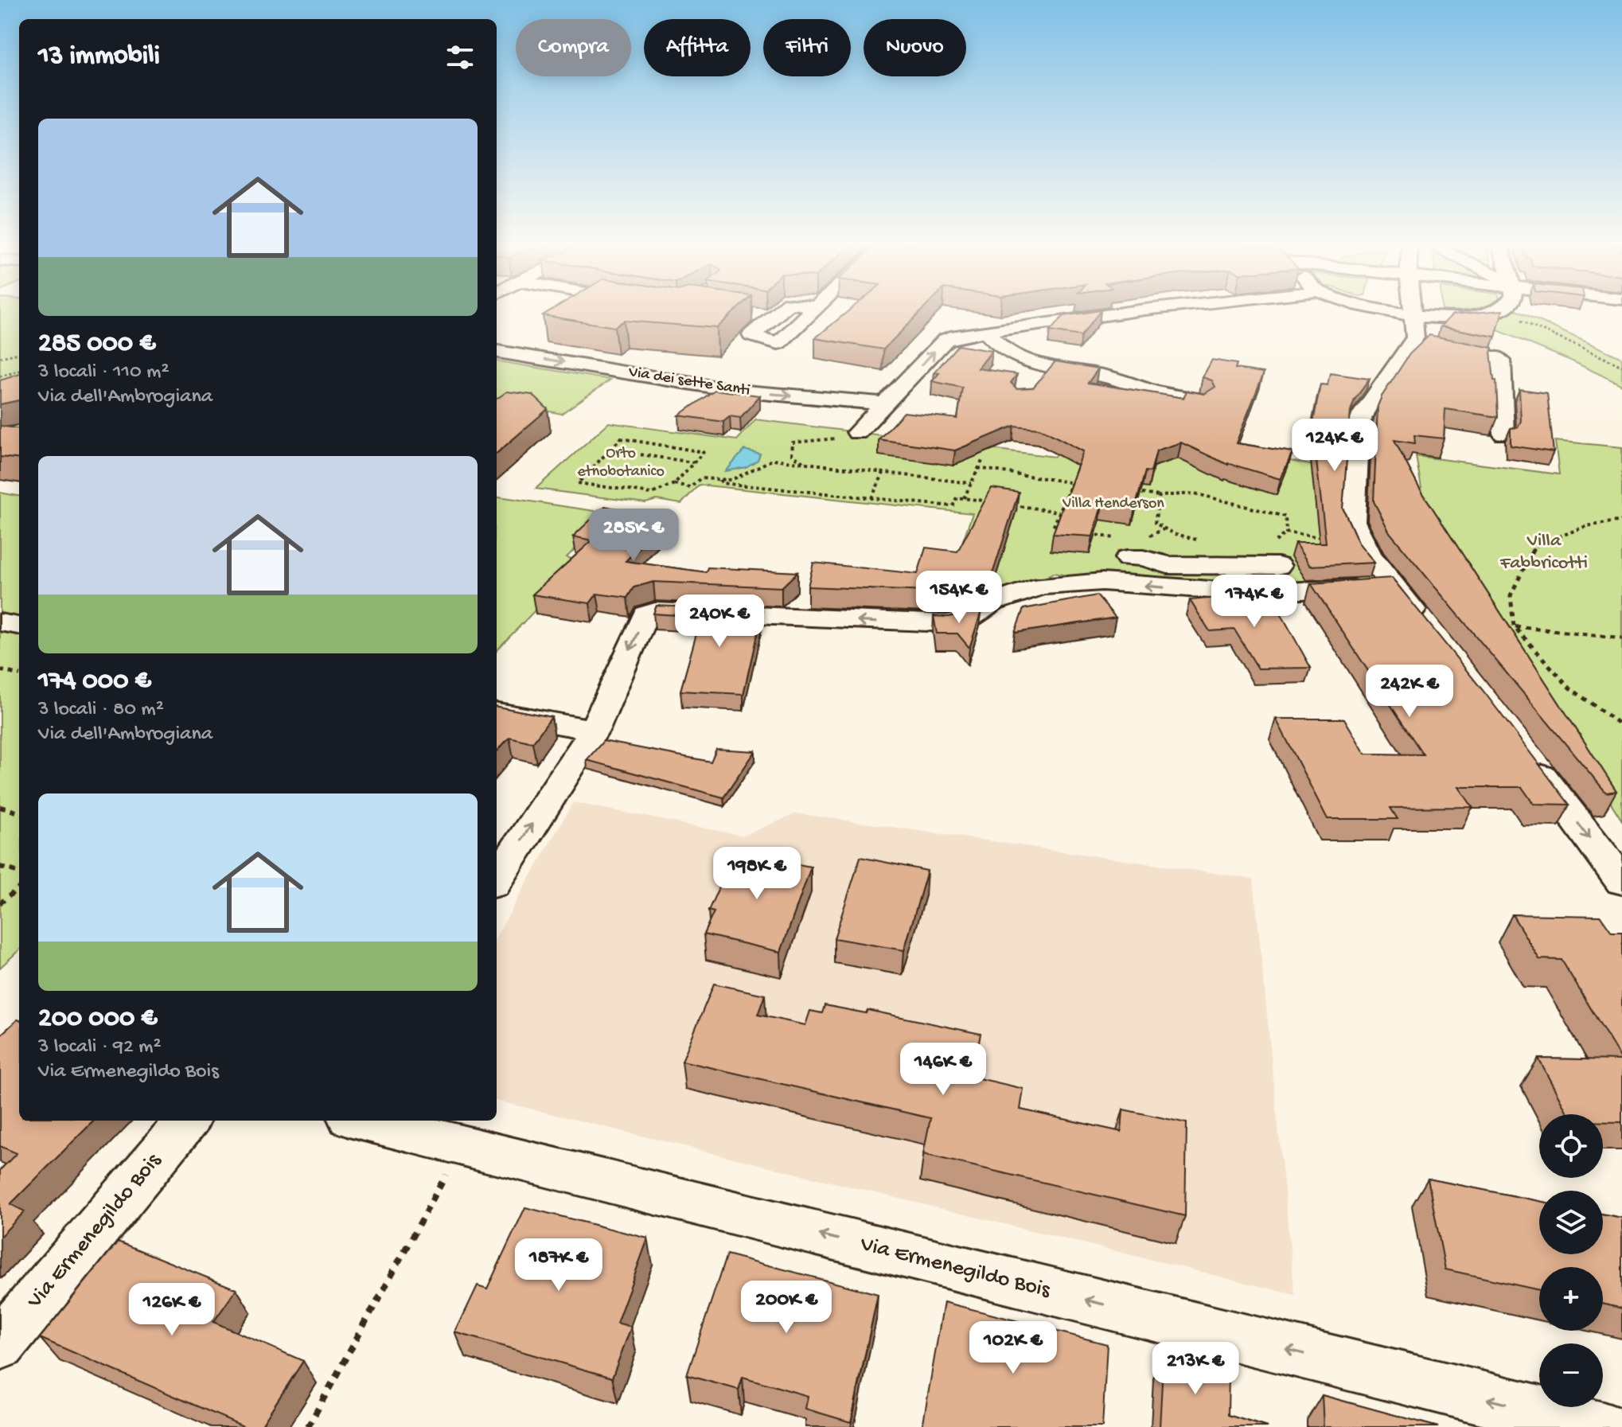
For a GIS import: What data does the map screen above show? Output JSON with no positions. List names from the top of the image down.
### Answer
{
  "streets": {
    "street": ["Via dei sette Santi", "Via Ermenegildo Bois"]
  },
  "one_way": ["Via dei sette Santi", "Via Ermenegildo Bois"],
  "parks": ["Orto etnobotanico", "Villa Henderson", "Villa Fabbricotti"],
  "page": {
    "chip": [
      "Compra",
      "Affitta",
      "Filtri",
      "Nuovo"
    ],
    "heading": "13 immobili",
    "list": [
      {
        "name": "285 000 €",
        "note": "3 locali · 110 m² · Via dell'Ambrogiana"
      },
      {
        "name": "174 000 €",
        "note": "3 locali · 80 m² · Via dell'Ambrogiana"
      },
      {
        "name": "200 000 €",
        "note": "3 locali · 92 m² · Via Ermenegildo Bois"
      }
    ],
    "price": [
      "124K €",
      "285K €",
      "154K €",
      "174K €",
      "240K €",
      "242K €",
      "198K €",
      "146K €",
      "187K €",
      "200K €",
      "126K €",
      "102K €",
      "213K €"
    ],
    "map_buttons": ["+", "−"]
  }
}
